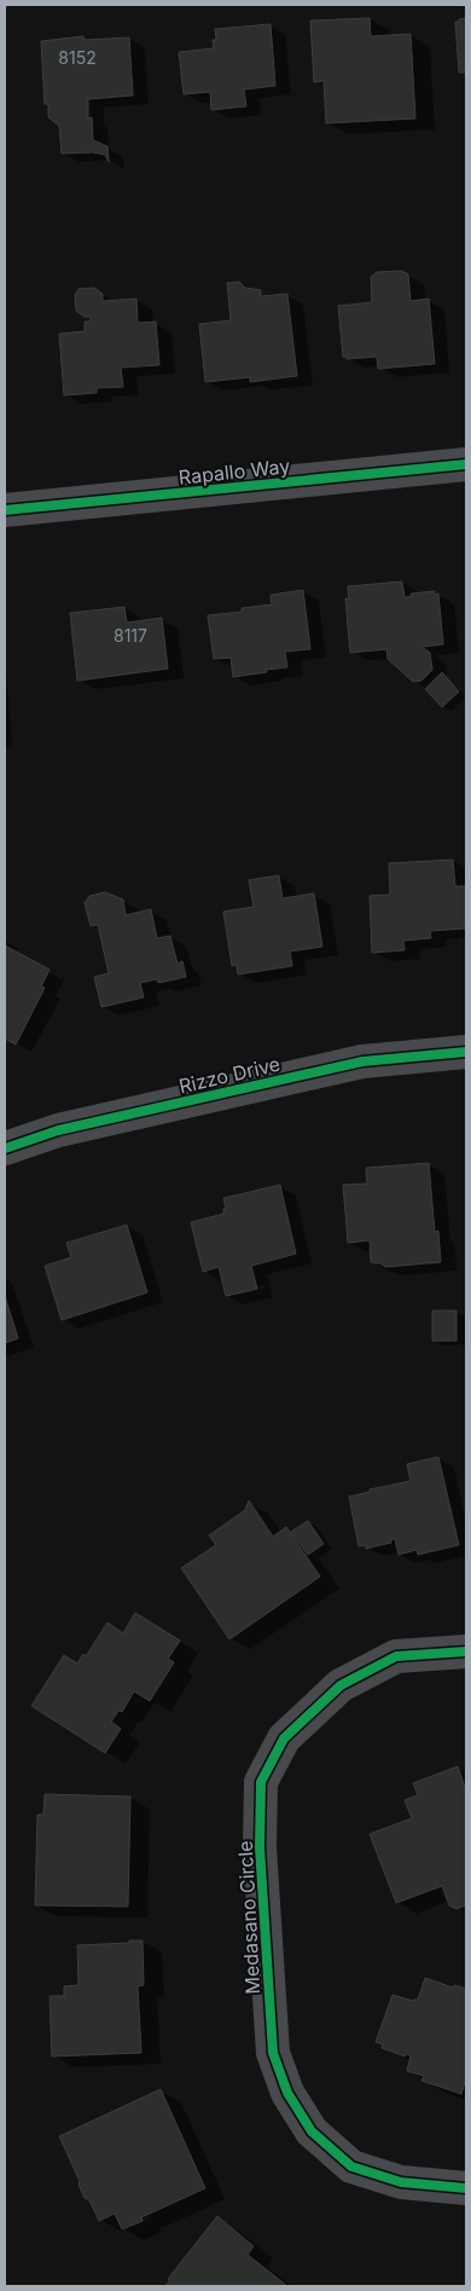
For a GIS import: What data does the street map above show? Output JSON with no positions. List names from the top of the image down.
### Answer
{
  "streets": {
    "street": ["Rapallo Way", "Rizzo Drive", "Medasano Circle"]
  },
  "house_numbers": ["8152", "8117"]
}
